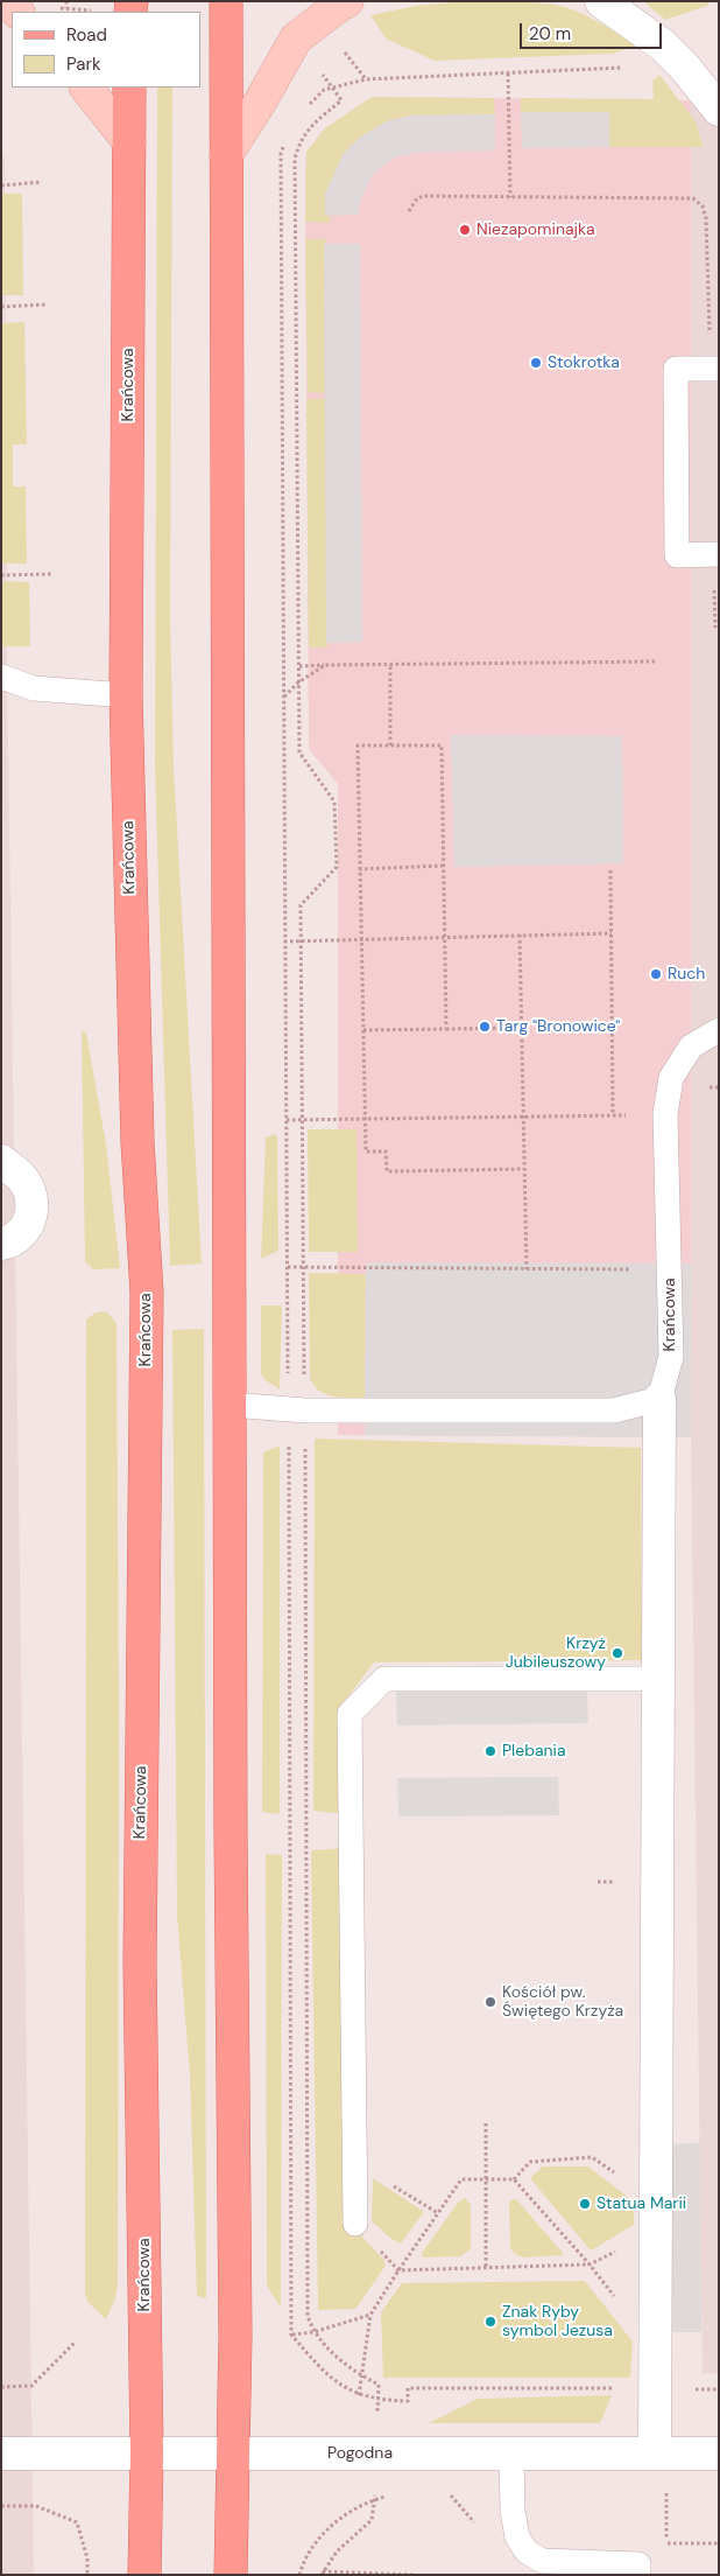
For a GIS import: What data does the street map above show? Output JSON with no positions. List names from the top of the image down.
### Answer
{
  "streets": {
    "main road": ["Krańcowa"],
    "street": ["Pogodna"]
  },
  "crossings": [
    ["Krańcowa", "Pogodna"]
  ],
  "places": [
    "Niezapominajka",
    "Stokrotka",
    "Ruch",
    "Targ \"Bronowice\"",
    "Krzyż Jubileuszowy",
    "Plebania",
    "Kościół pw. Świętego Krzyża",
    "Statua Marii",
    "Znak Ryby symbol Jezusa"
  ],
  "legend": ["Road", "Park"],
  "scale_bar": "20 m"
}
